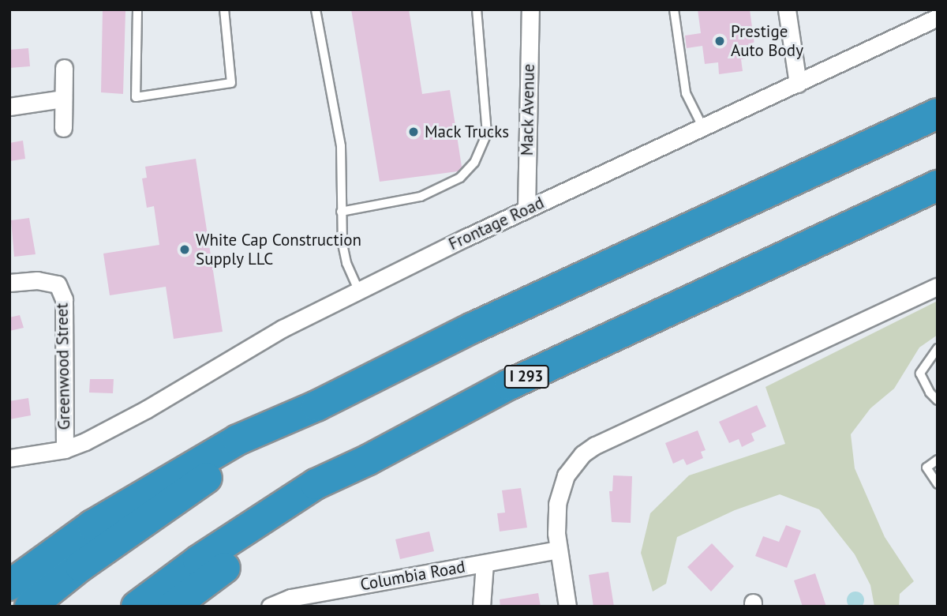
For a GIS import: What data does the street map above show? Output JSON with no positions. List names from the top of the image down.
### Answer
{
  "streets": {
    "highway": ["I 293"],
    "street": [
      "Mack Avenue",
      "Frontage Road",
      "Greenwood Street",
      "Columbia Road"
    ]
  },
  "crossings": [
    ["Mack Avenue", "Frontage Road"],
    ["Frontage Road", "Greenwood Street"]
  ],
  "places": ["Prestige Auto Body", "Mack Trucks", "White Cap Construction Supply LLC"]
}
